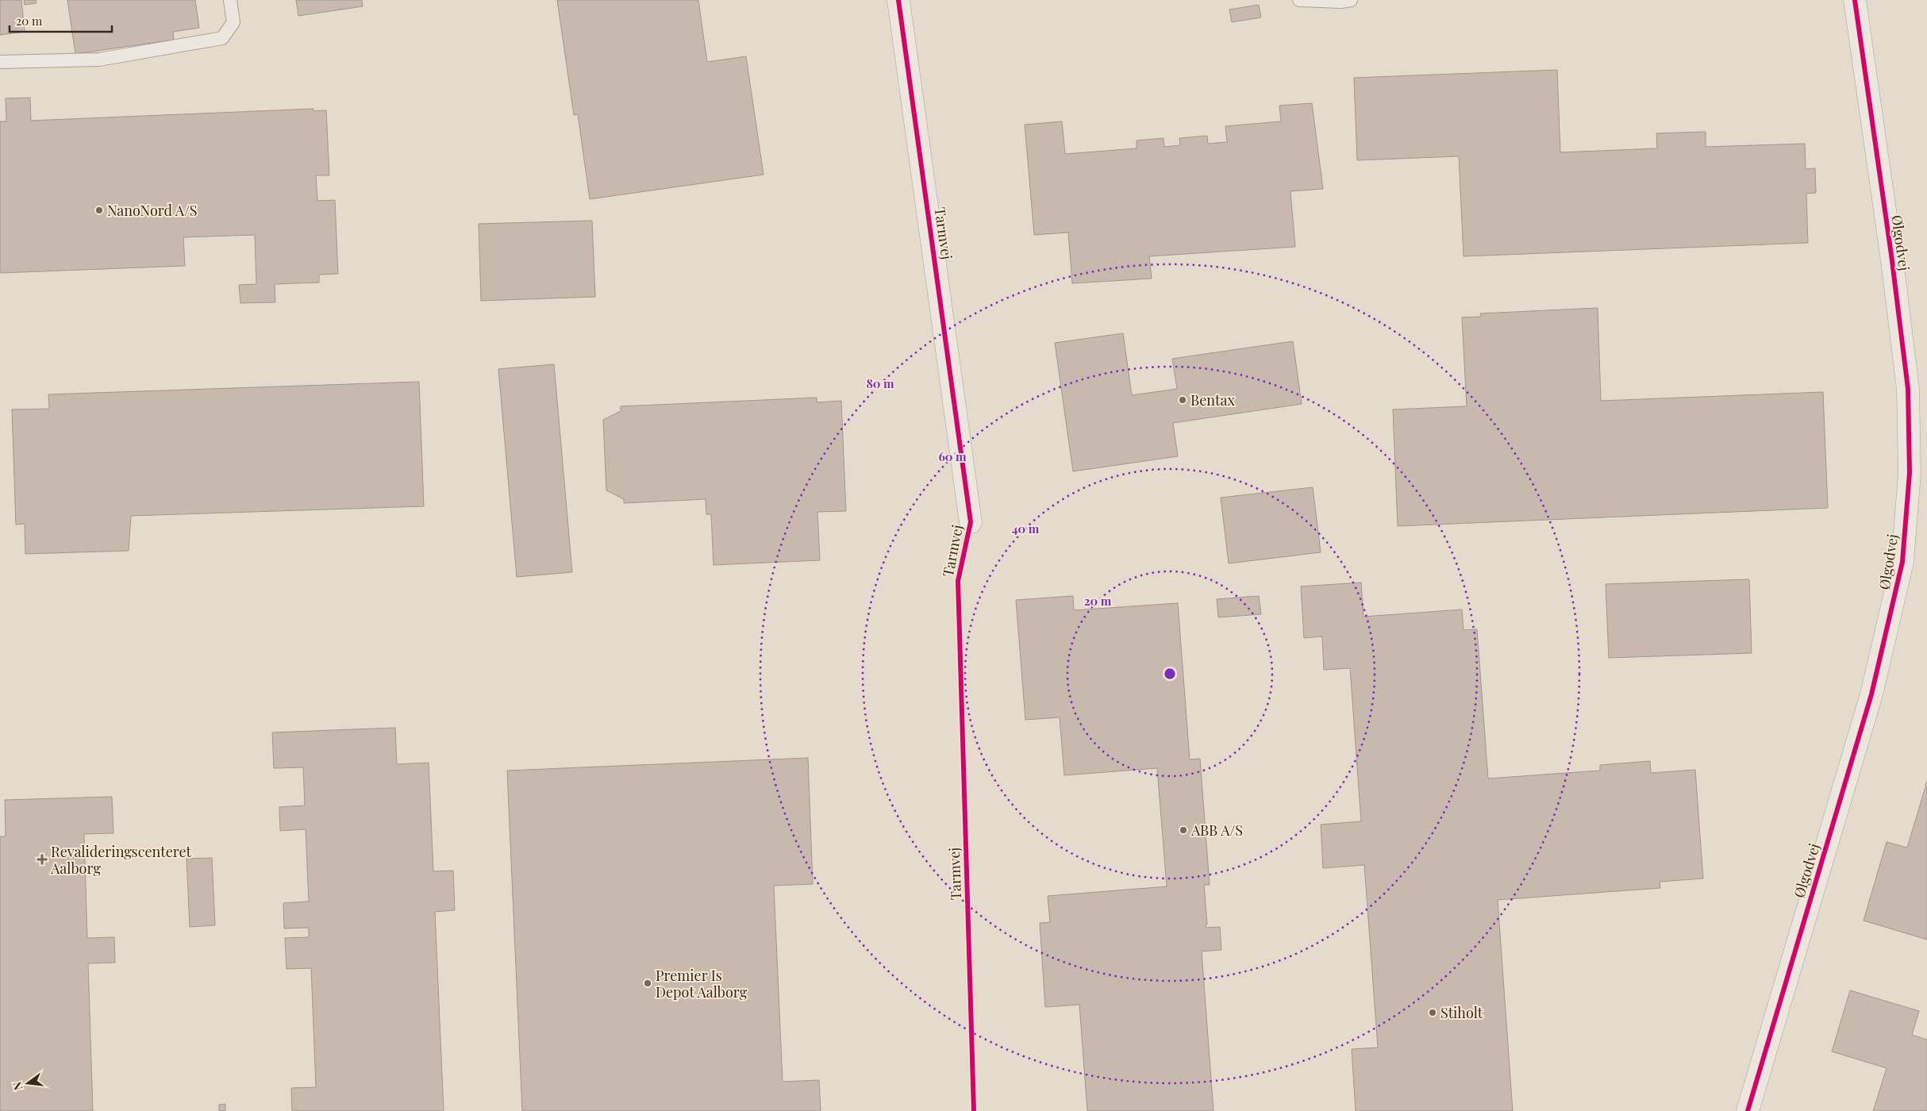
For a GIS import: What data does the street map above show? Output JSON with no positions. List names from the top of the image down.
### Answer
{
  "streets": {
    "street": ["Tarmvej", "Ølgodvej"]
  },
  "places": {
    "other": [
      "NanoNord A/S",
      "Bentax",
      "ABB A/S",
      "Premier Is Depot Aalborg",
      "Stiholt"
    ],
    "health": ["Revalideringscenteret Aalborg"]
  },
  "scale_bar": "20 m",
  "north": "left",
  "rings": [
    "80 m",
    "60 m",
    "40 m",
    "20 m"
  ]
}
